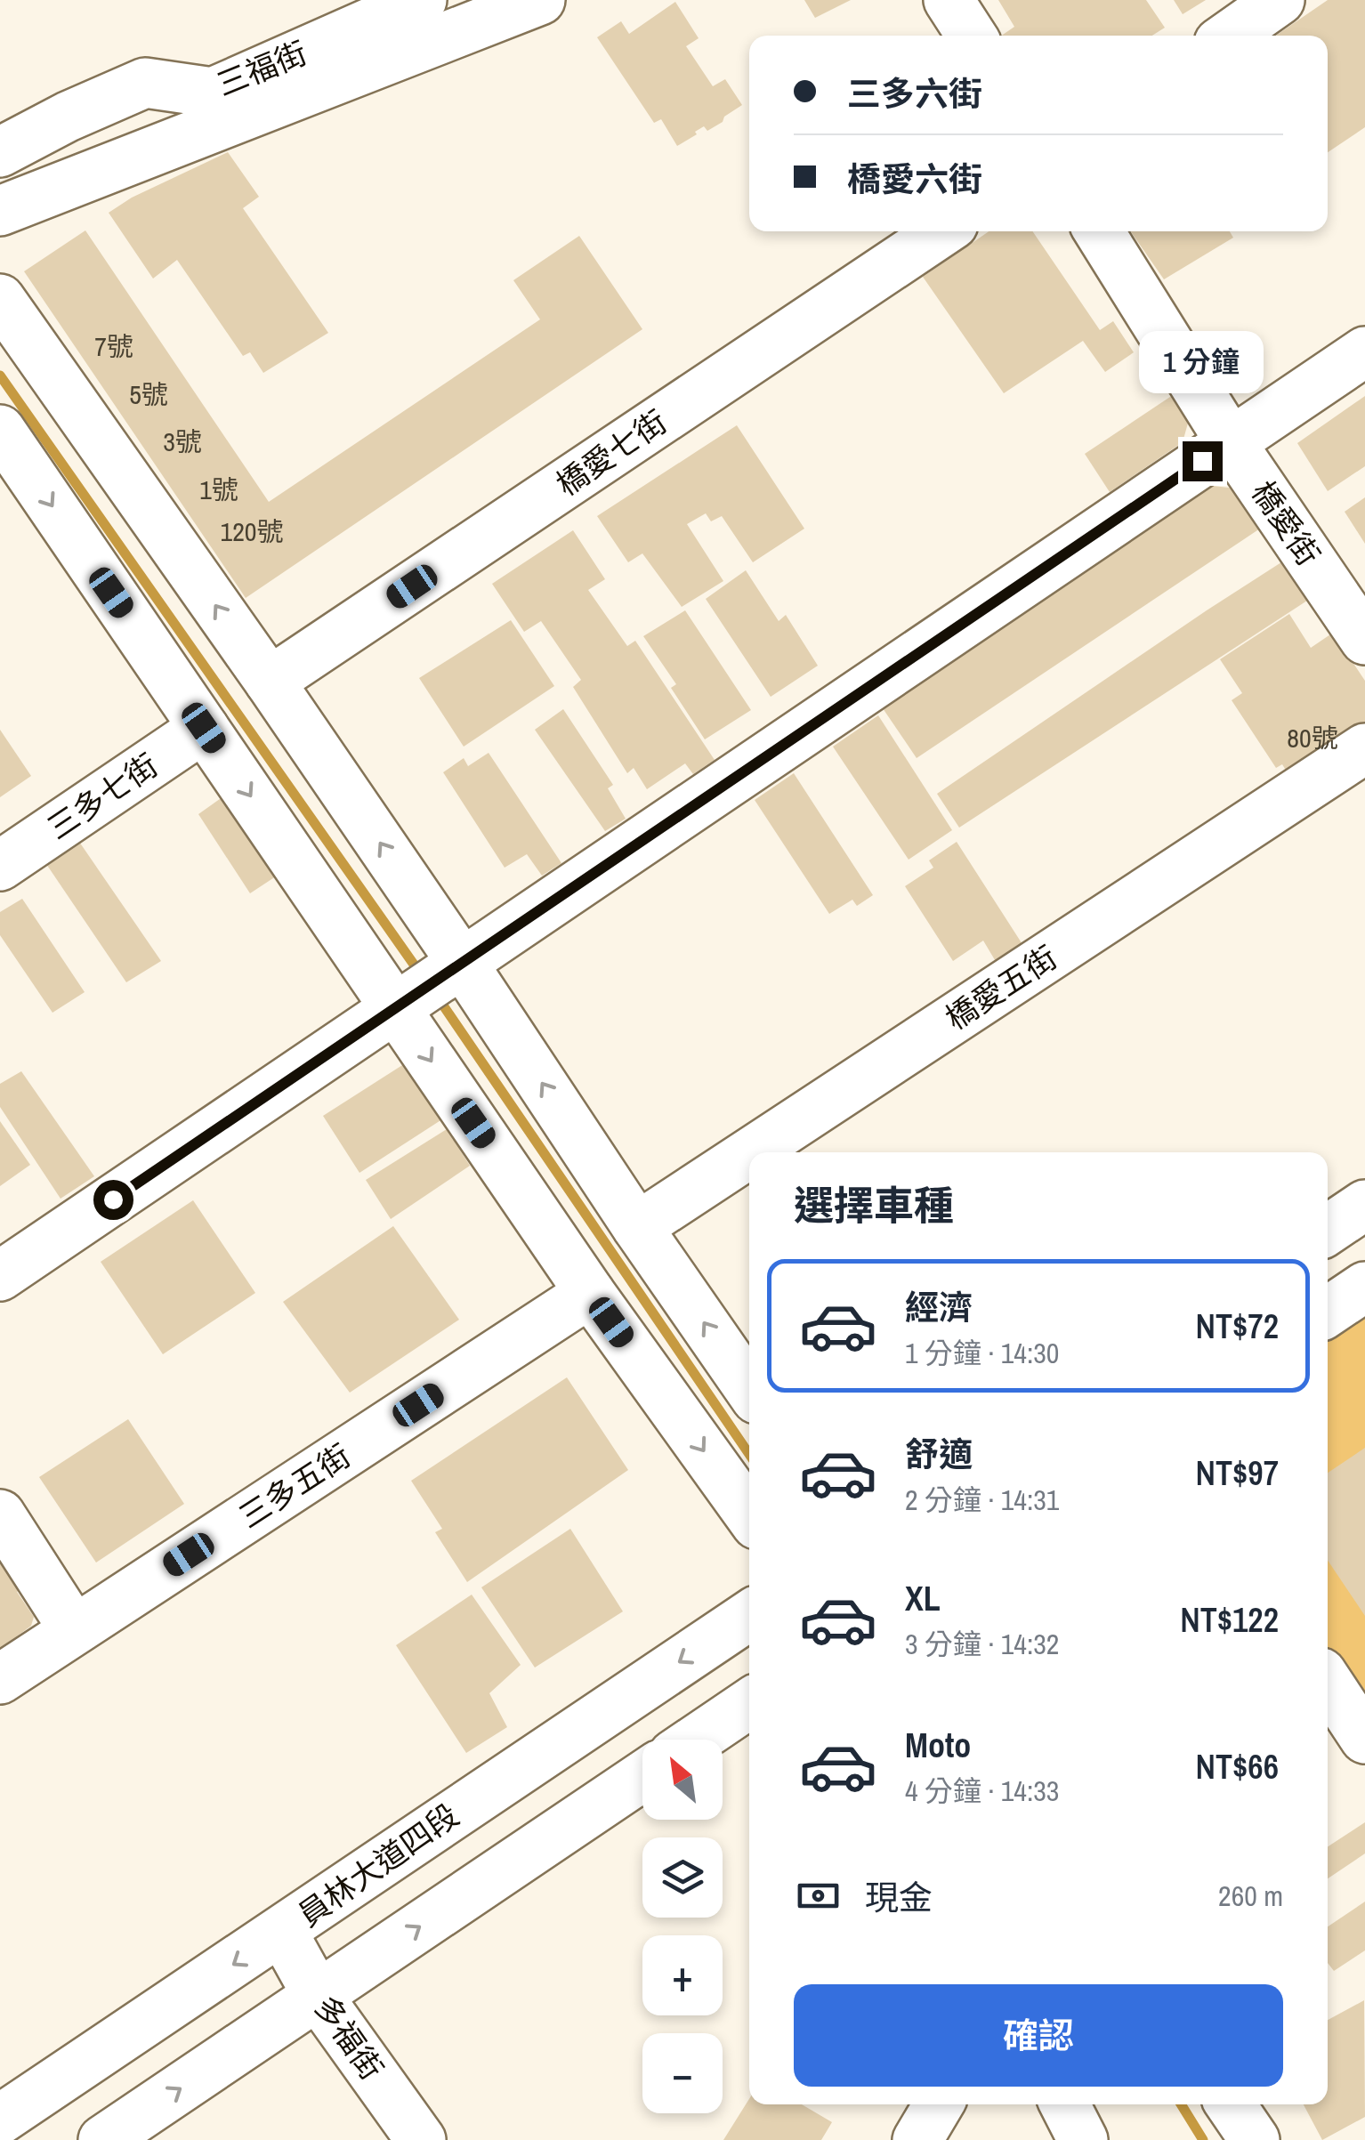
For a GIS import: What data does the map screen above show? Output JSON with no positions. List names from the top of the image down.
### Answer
{
  "streets": {
    "street": [
      "三福街",
      "橋愛七街",
      "橋愛街",
      "三多七街",
      "橋愛五街",
      "三多五街",
      "員林大道四段",
      "多福街"
    ]
  },
  "crossings": [
    ["員林大道四段", "多福街"]
  ],
  "house_numbers": [
    "7號",
    "5號",
    "3號",
    "1號",
    "120號",
    "80號"
  ],
  "north": "top left",
  "page": {
    "banner": ["三多六街", "橋愛六街"],
    "bubble": "1 分鐘",
    "heading": "選擇車種",
    "list": [
      {
        "name": "經濟",
        "note": "1 分鐘 · 14:30",
        "value": "NT$72"
      },
      {
        "name": "舒適",
        "note": "2 分鐘 · 14:31",
        "value": "NT$97"
      },
      {
        "name": "XL",
        "note": "3 分鐘 · 14:32",
        "value": "NT$122"
      },
      {
        "name": "Moto",
        "note": "4 分鐘 · 14:33",
        "value": "NT$66"
      }
    ],
    "map_buttons": ["+", "−"],
    "pay": ["現金", "260 m"],
    "buttons": "確認"
  }
}
